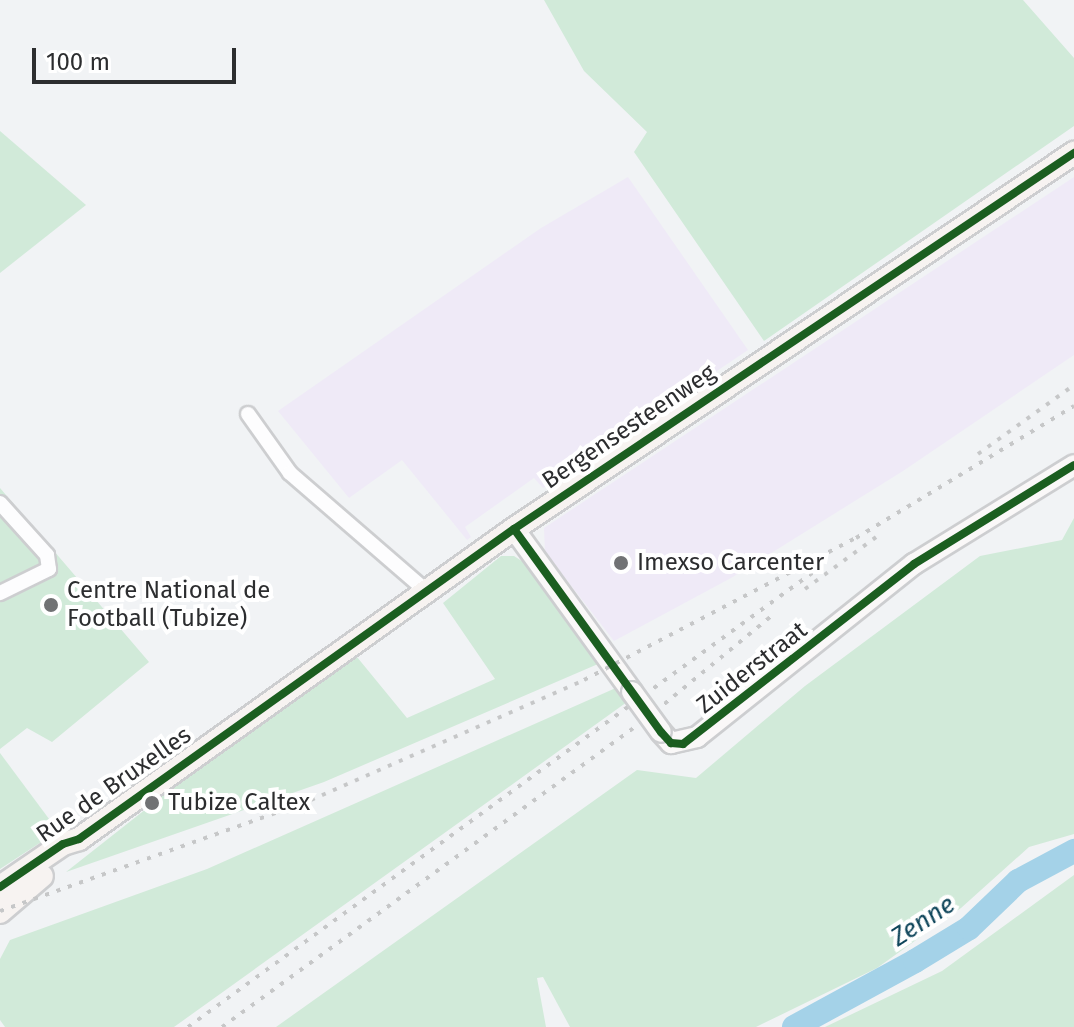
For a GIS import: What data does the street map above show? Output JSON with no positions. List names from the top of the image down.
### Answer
{
  "streets": {
    "main road": ["Bergensesteenweg", "Rue de Bruxelles"],
    "street": ["Zuiderstraat"]
  },
  "crossings": [
    ["Bergensesteenweg", "Zuiderstraat"],
    ["Bergensesteenweg", "Rue de Bruxelles"]
  ],
  "water": ["Zenne"],
  "places": ["Imexso Carcenter", "Centre National de Football (Tubize)", "Tubize Caltex"],
  "scale_bar": "100 m"
}
